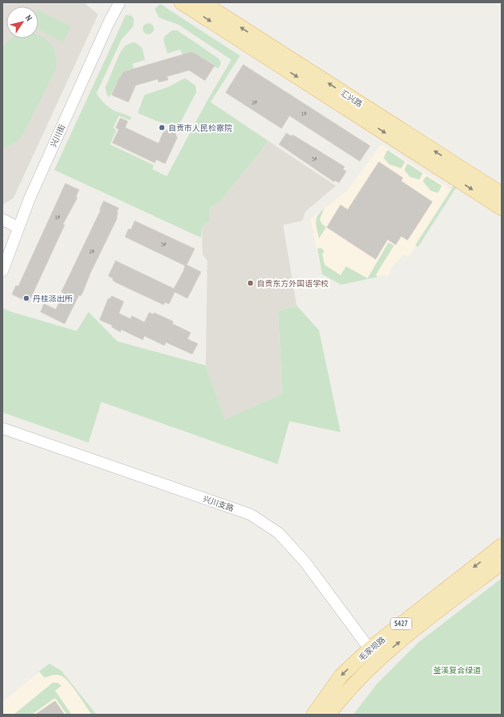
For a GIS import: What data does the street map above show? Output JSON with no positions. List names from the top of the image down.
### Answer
{
  "streets": {
    "main road": ["汇兴路", "S427", "毛家坝路"],
    "street": ["兴川街", "兴川支路"]
  },
  "crossings": [
    ["兴川支路", "毛家坝路"]
  ],
  "parks": ["釜溪复合绿道"],
  "places": ["自贡市人民检察院", "自贡东方外国语学校", "丹桂派出所"],
  "house_numbers": [
    "2#",
    "1#",
    "3#",
    "1#",
    "3#",
    "2#"
  ],
  "north": "top right"
}
